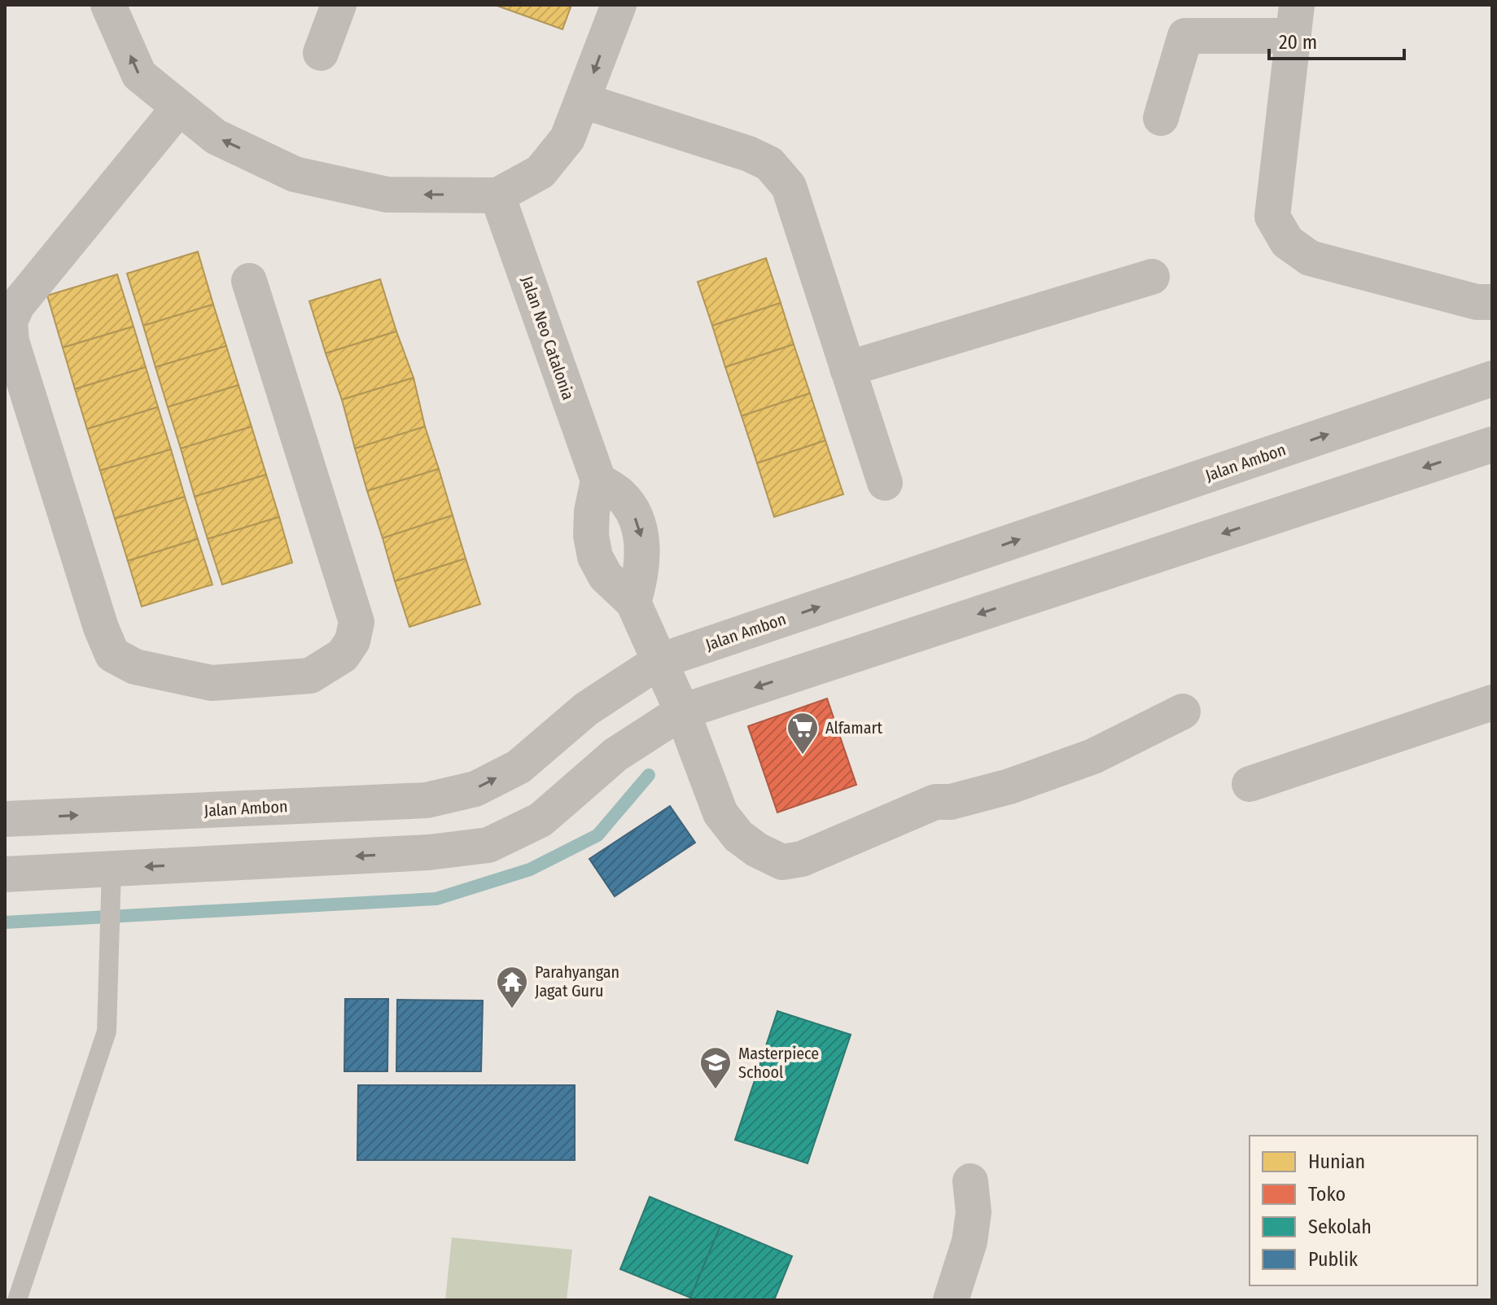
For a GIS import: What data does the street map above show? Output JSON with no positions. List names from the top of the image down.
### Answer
{
  "streets": {
    "street": ["Jalan Neo Catalonia", "Jalan Ambon"]
  },
  "places": {
    "supermarket": ["Alfamart"],
    "temple": ["Parahyangan Jagat Guru"],
    "school or university": ["Masterpiece School"]
  },
  "legend": [
    "Hunian",
    "Toko",
    "Sekolah",
    "Publik"
  ],
  "scale_bar": "20 m"
}
